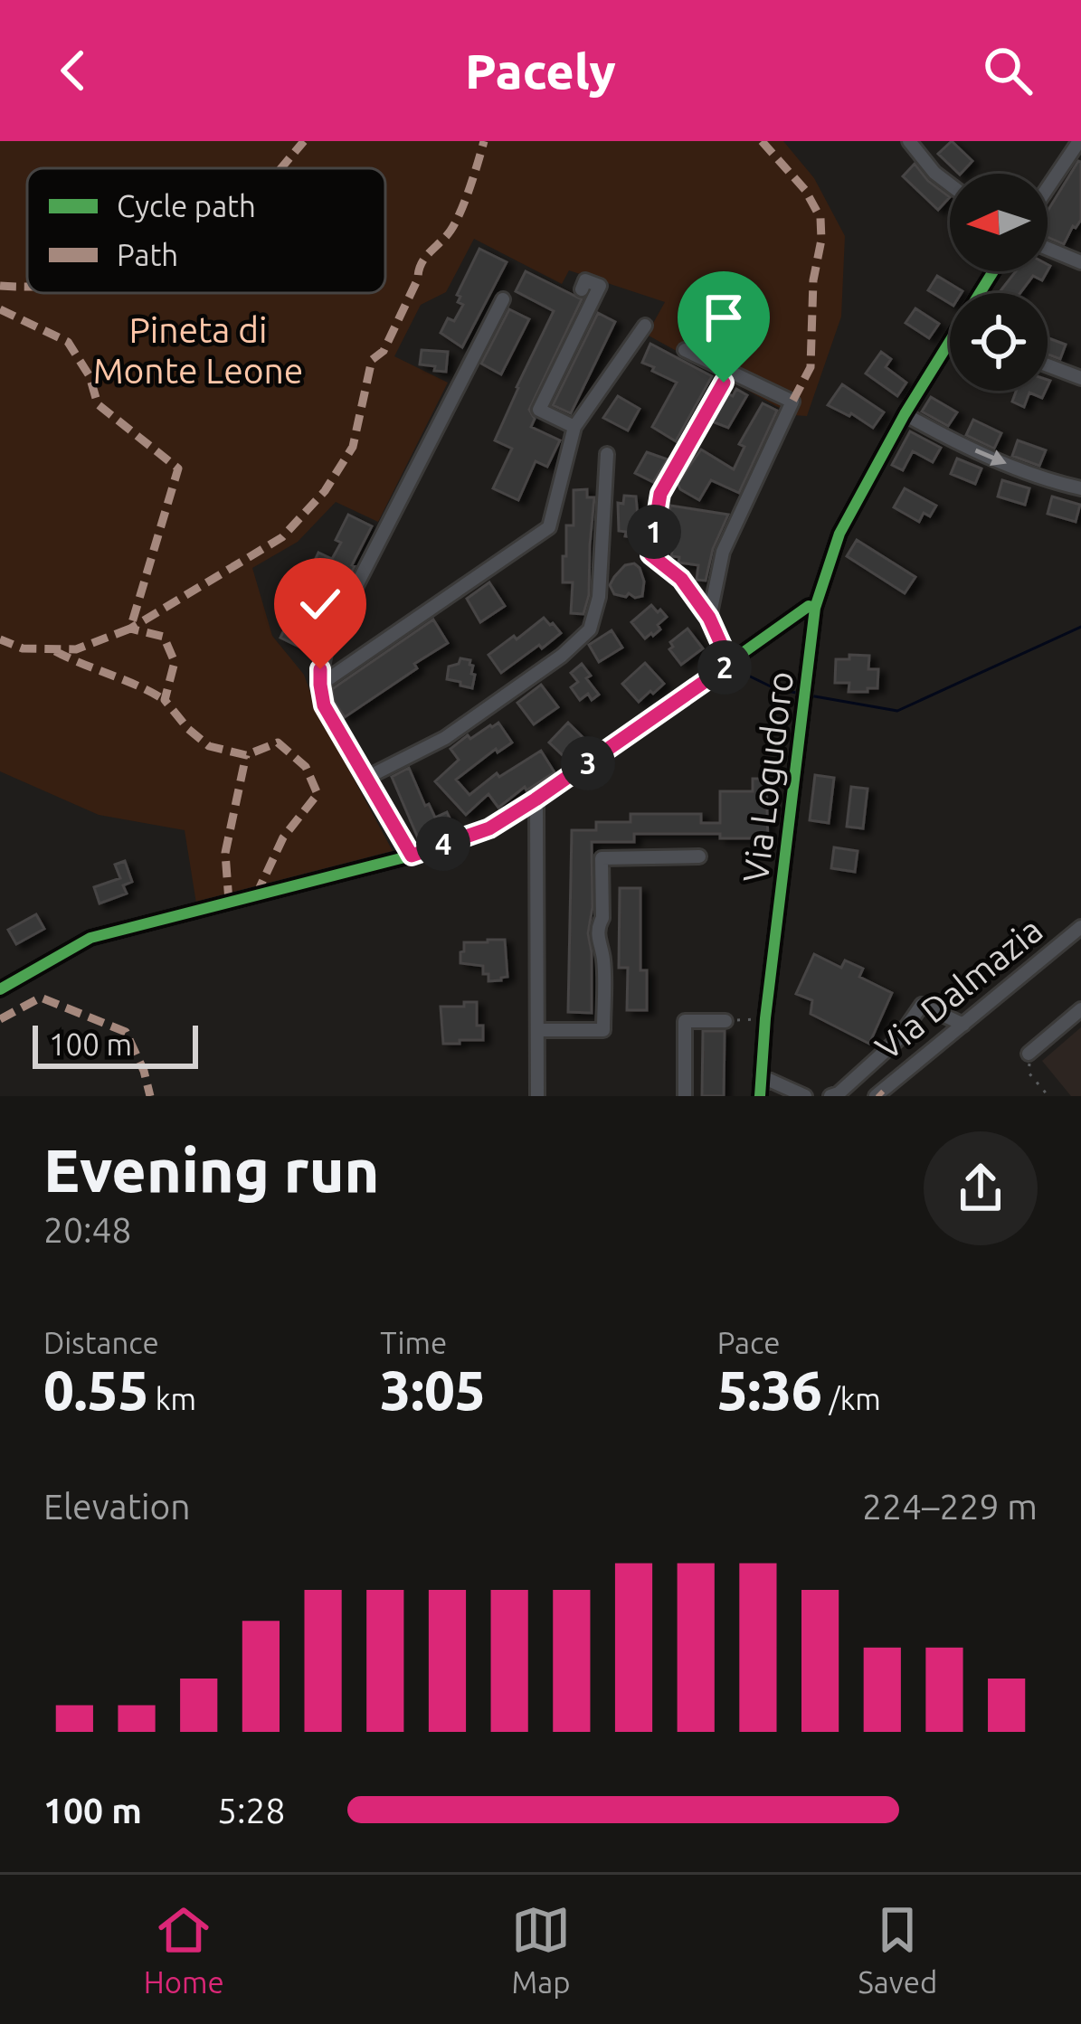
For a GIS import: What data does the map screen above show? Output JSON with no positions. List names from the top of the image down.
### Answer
{
  "streets": {
    "street": ["Via Logudoro", "Via Dalmazia"]
  },
  "parks": ["Pineta di Monte Leone"],
  "legend": ["Cycle path", "Path"],
  "scale_bar": "100 m",
  "north": "left",
  "page": {
    "header": "Pacely",
    "pins": [
      "1",
      "2",
      "3",
      "4"
    ],
    "scale": "100 m",
    "heading": ["Evening run", "20:48"],
    "stats": [
      ["Distance", "0.55 km"],
      ["Time", "3:05"],
      ["Pace", "5:36 /km"]
    ],
    "chart": ["Elevation", "224–229 m"],
    "list": [
      {
        "name": "100 m",
        "note": "5:28"
      }
    ],
    "tabs": ["Home", "Map", "Saved"]
  }
}
